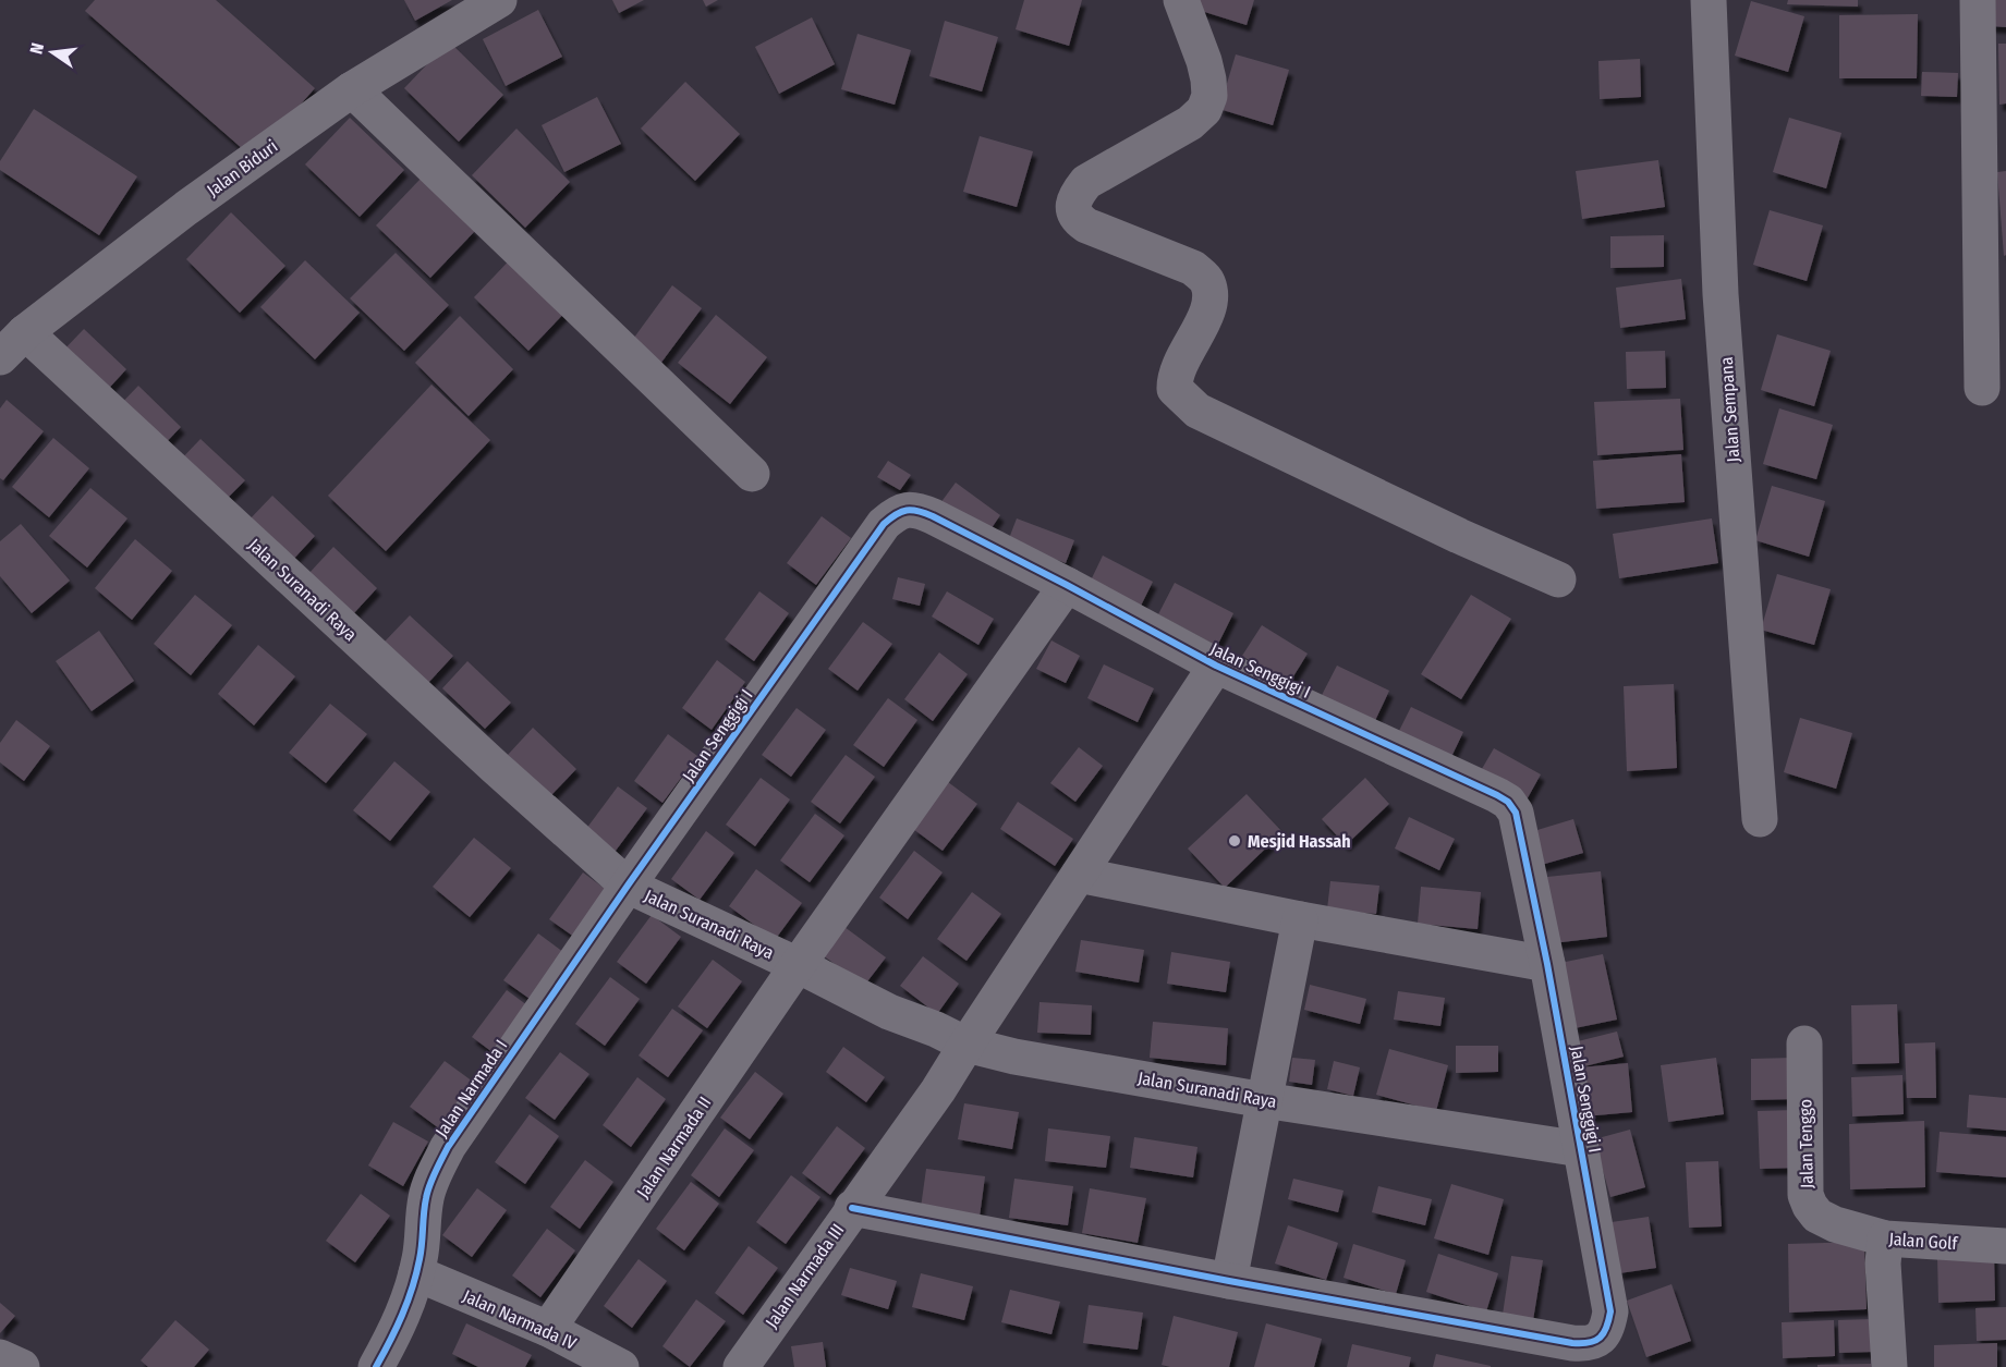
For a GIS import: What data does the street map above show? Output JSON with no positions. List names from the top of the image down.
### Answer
{
  "streets": {
    "street": [
      "Jalan Biduri",
      "Jalan Sempana",
      "Jalan Suranadi Raya",
      "Jalan Senggigi I",
      "Jalan Narmada I",
      "Jalan Tenggo",
      "Jalan Narmada II",
      "Jalan Golf",
      "Jalan Narmada III",
      "Jalan Narmada IV"
    ]
  },
  "crossings": [
    ["Jalan Biduri", "Jalan Suranadi Raya"],
    ["Jalan Suranadi Raya", "Jalan Senggigi I"],
    ["Jalan Suranadi Raya", "Jalan Narmada I"],
    ["Jalan Suranadi Raya", "Jalan Narmada II"],
    ["Jalan Suranadi Raya", "Jalan Narmada III"],
    ["Jalan Senggigi I", "Jalan Narmada I"],
    ["Jalan Senggigi I", "Jalan Narmada II"],
    ["Jalan Senggigi I", "Jalan Narmada III"],
    ["Jalan Narmada I", "Jalan Narmada IV"],
    ["Jalan Tenggo", "Jalan Golf"],
    ["Jalan Narmada II", "Jalan Narmada IV"]
  ],
  "places": ["Mesjid Hassah"],
  "north": "left"
}
